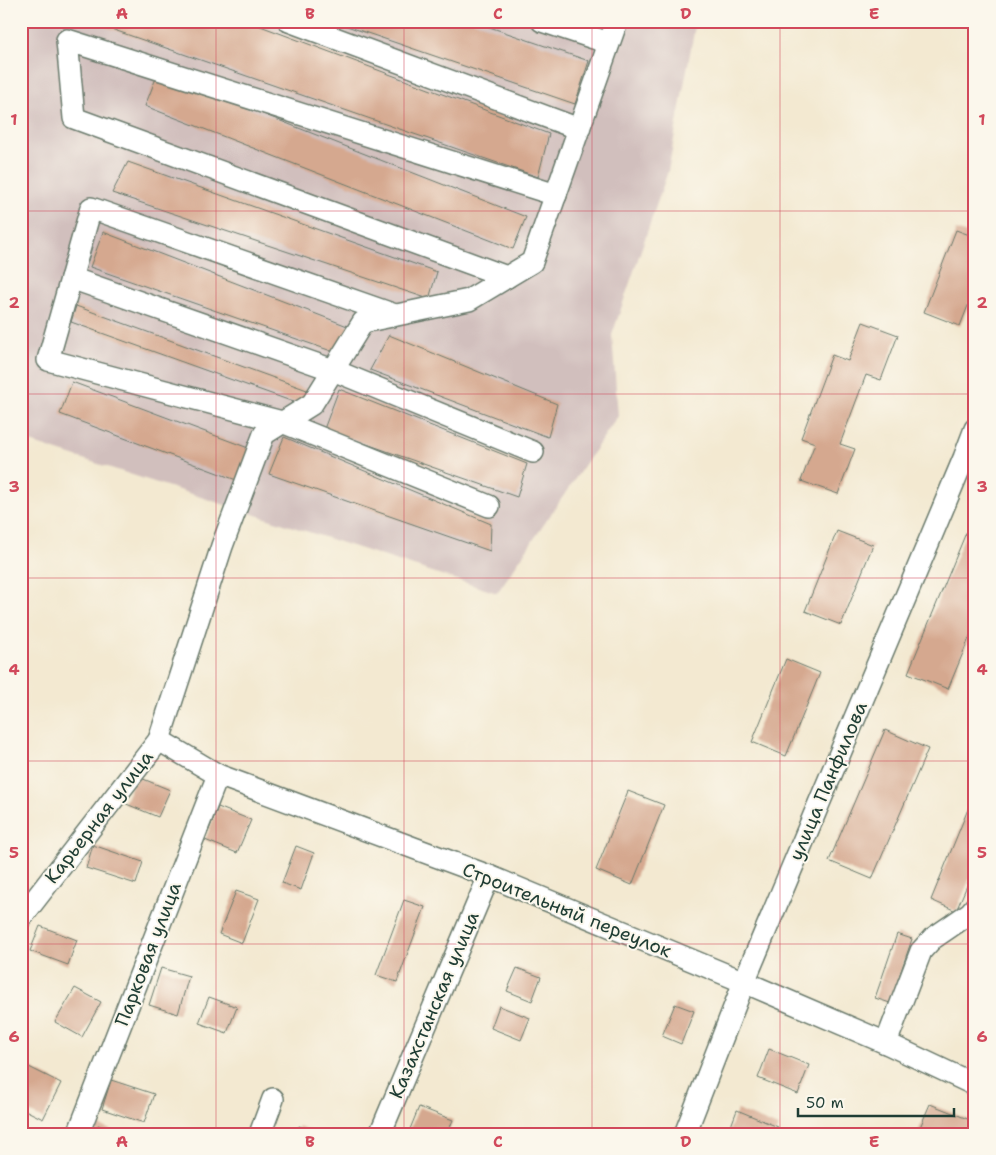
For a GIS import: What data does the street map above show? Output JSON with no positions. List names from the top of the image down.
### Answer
{
  "streets": {
    "street": [
      "улица Панфилова",
      "Карьерная улица",
      "Строительный переулок",
      "Парковая улица",
      "Казахстанская улица"
    ]
  },
  "crossings": [
    ["улица Панфилова", "Строительный переулок"],
    ["Карьерная улица", "Строительный переулок"],
    ["Строительный переулок", "Парковая улица"],
    ["Строительный переулок", "Казахстанская улица"]
  ],
  "scale_bar": "50 m",
  "grid": {
    "columns": [
      "A",
      "B",
      "C",
      "D",
      "E"
    ],
    "rows": [
      "1",
      "2",
      "3",
      "4",
      "5",
      "6"
    ]
  }
}
